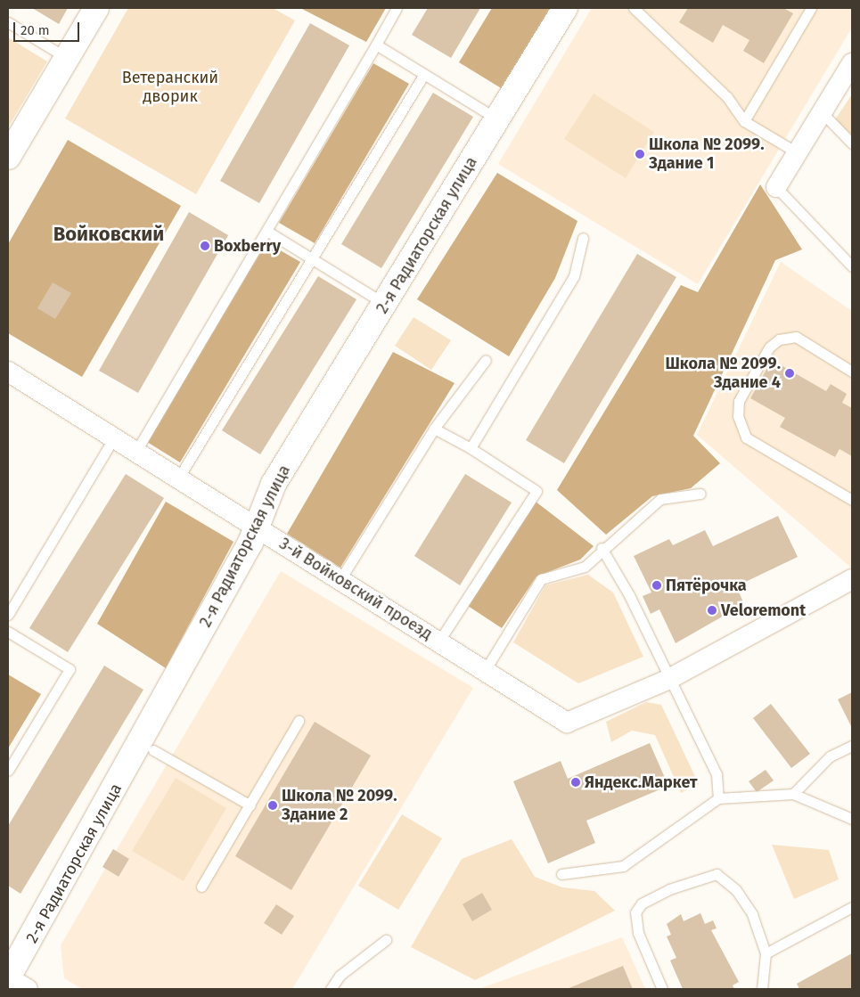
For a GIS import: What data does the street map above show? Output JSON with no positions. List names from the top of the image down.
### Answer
{
  "streets": {
    "street": ["2-я Радиаторская улица", "3-й Войковский проезд"]
  },
  "crossings": [
    ["2-я Радиаторская улица", "3-й Войковский проезд"]
  ],
  "districts": ["Войковский"],
  "parks": ["Ветеранский дворик"],
  "places": [
    "Школа № 2099. Здание 1",
    "Boxberry",
    "Школа № 2099. Здание 4",
    "Пятёрочка",
    "Veloremont",
    "Яндекс.Маркет",
    "Школа № 2099. Здание 2"
  ],
  "scale_bar": "20 m"
}
